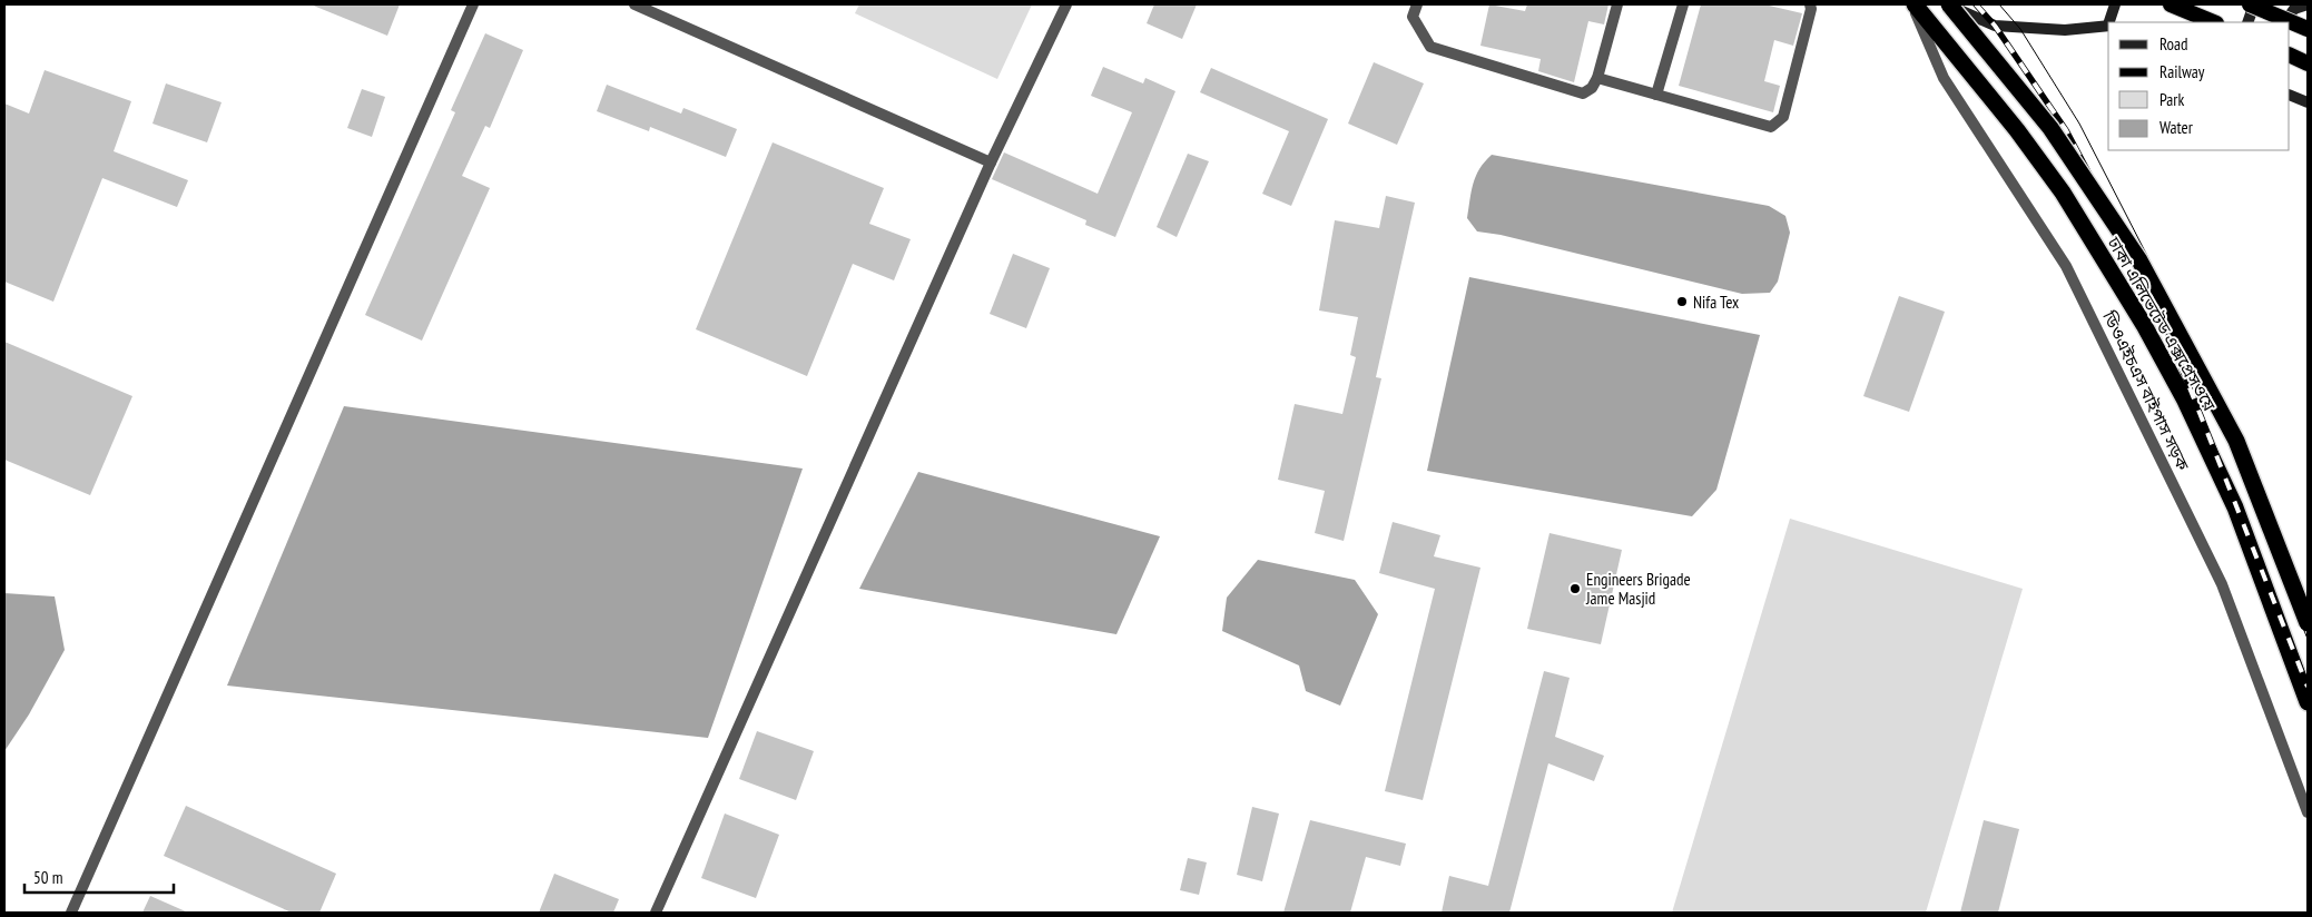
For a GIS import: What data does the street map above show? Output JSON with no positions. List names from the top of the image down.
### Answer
{
  "streets": {
    "highway": ["ঢাকা এলিভেটেড এক্সপ্রেসওয়ে"],
    "street": ["ডিওএইচএস বাইপাস সড়ক"]
  },
  "crossings": [
    ["ঢাকা এলিভেটেড এক্সপ্রেসওয়ে", "ডিওএইচএস বাইপাস সড়ক"]
  ],
  "places": ["Nifa Tex", "Engineers Brigade Jame Masjid"],
  "legend": [
    "Road",
    "Railway",
    "Park",
    "Water"
  ],
  "scale_bar": "50 m"
}
